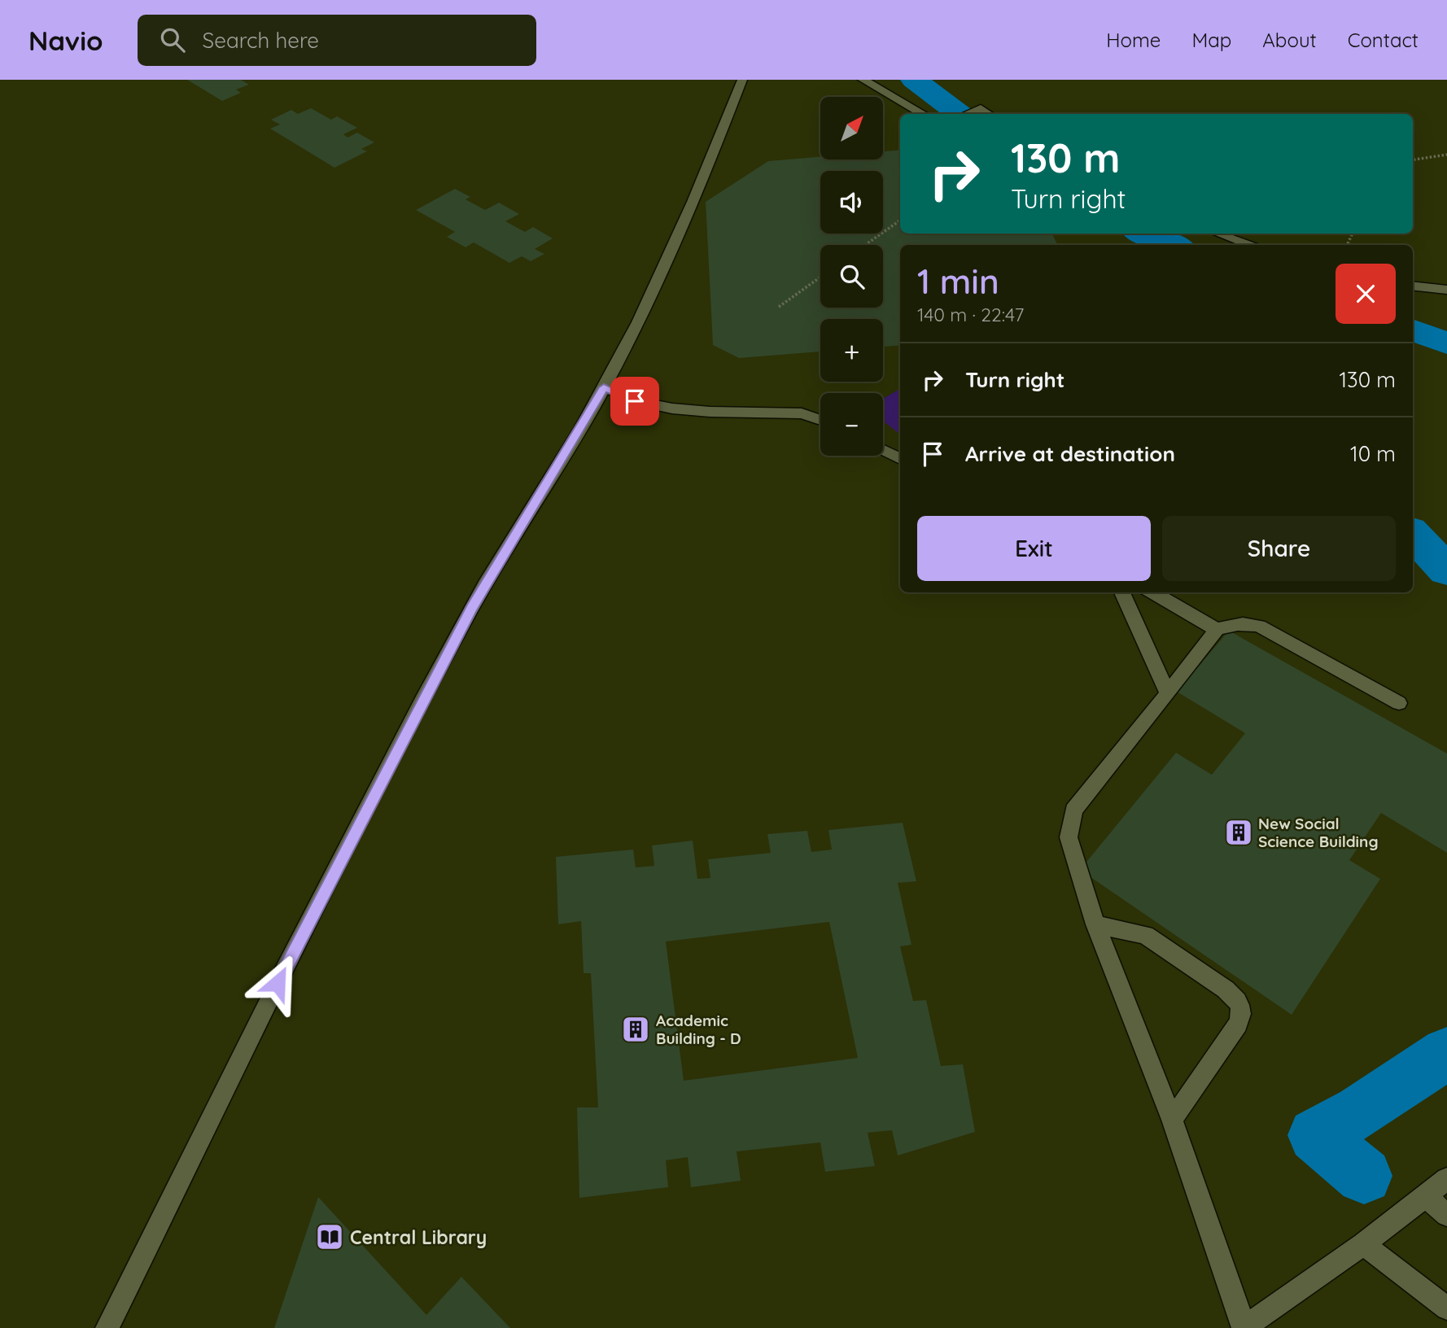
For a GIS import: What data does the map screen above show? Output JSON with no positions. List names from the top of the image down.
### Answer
{
  "places": {
    "building": ["New Social Science Building", "Academic Building - D"],
    "library": ["Central Library"]
  },
  "north": "top right",
  "page": {
    "header": "Navio",
    "search": "Search here",
    "nav": [
      "Home",
      "Map",
      "About",
      "Contact"
    ],
    "map_buttons": ["+", "−"],
    "turn": ["130 m", "Turn right"],
    "heading": ["1 min", "140 m · 22:47"],
    "list": [
      {
        "name": "Turn right",
        "value": "130 m"
      },
      {
        "name": "Arrive at destination",
        "value": "10 m"
      }
    ],
    "buttons": ["Exit", "Share"]
  }
}
